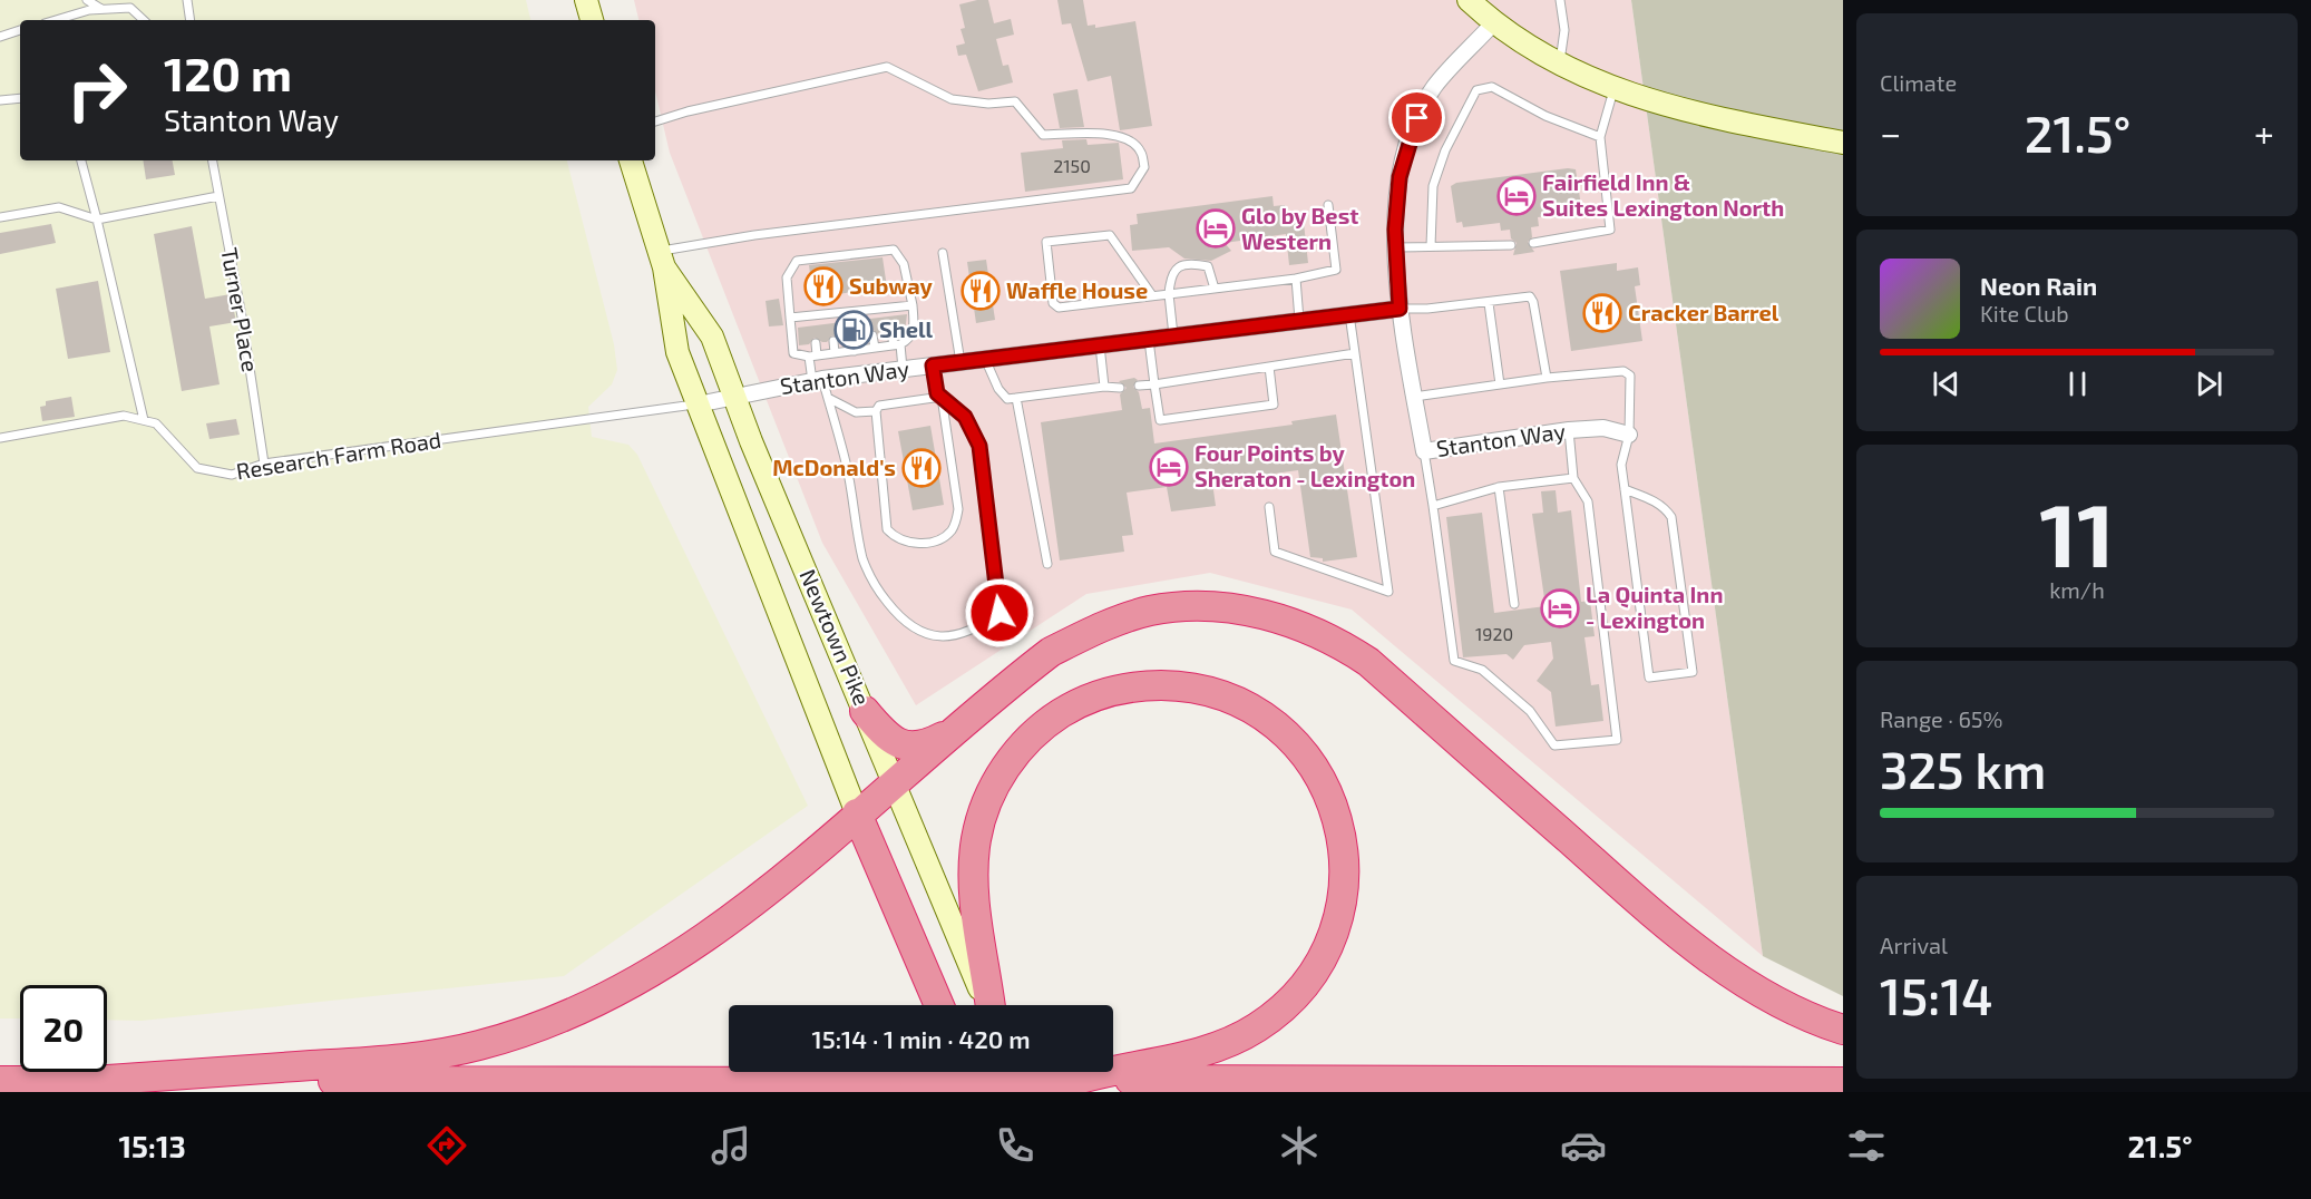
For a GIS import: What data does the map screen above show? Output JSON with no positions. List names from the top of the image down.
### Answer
{
  "streets": {
    "highway": ["Newtown Pike"],
    "street": ["Stanton Way"],
    "lane": ["Turner Place", "Research Farm Road"]
  },
  "crossings": [
    ["Turner Place", "Research Farm Road"],
    ["Stanton Way", "Research Farm Road"],
    ["Stanton Way", "Newtown Pike"],
    ["Research Farm Road", "Newtown Pike"]
  ],
  "places": {
    "hotel": [
      "Fairfield Inn & Suites Lexington North",
      "Glo by Best Western",
      "Four Points by Sheraton - Lexington",
      "La Quinta Inn - Lexington"
    ],
    "restaurant": [
      "Subway",
      "Waffle House",
      "Cracker Barrel",
      "McDonald's"
    ],
    "fuel station": ["Shell"]
  },
  "house_numbers": ["2150", "1920"],
  "page": {
    "tile": [
      "Climate",
      ["11", "km/h"],
      ["Range · 65%", "325 km"],
      ["Arrival", "15:14"]
    ],
    "turn": ["120 m", "Stanton Way"],
    "heat": ["−", "21.5°", "+"],
    "song": ["Neon Rain", "Kite Club"],
    "limit": "20",
    "trip": "15:14 · 1 min · 420 m",
    "tabs": ["15:13", "21.5°"]
  }
}
